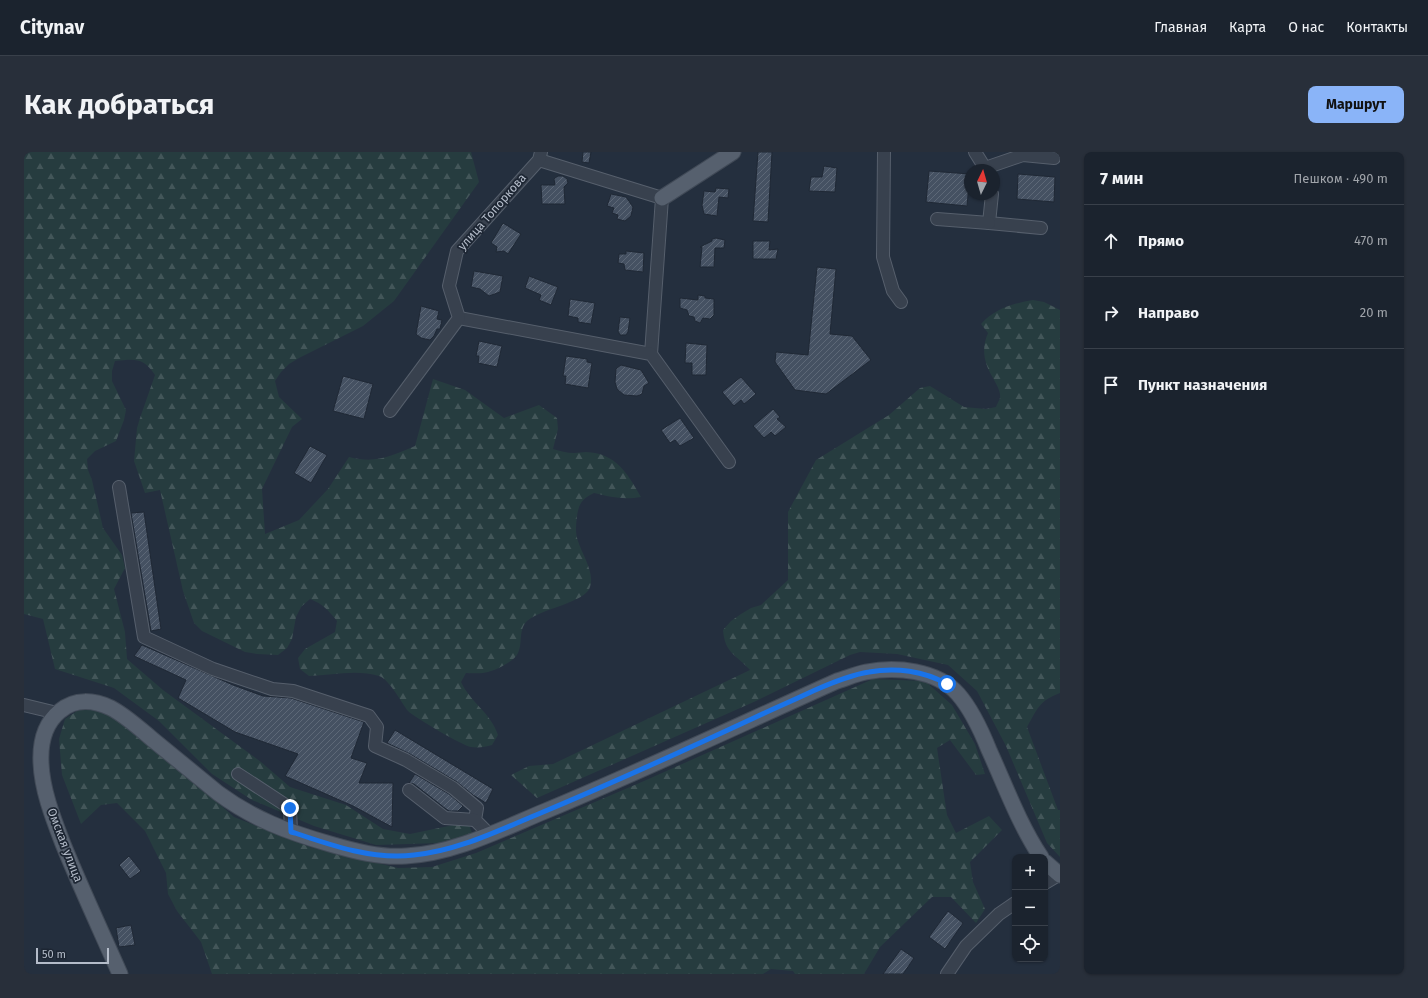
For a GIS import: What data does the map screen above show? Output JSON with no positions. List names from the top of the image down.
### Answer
{
  "streets": {
    "main road": ["Омская улица"],
    "street": ["улица Топоркова"]
  },
  "scale_bar": "50 m",
  "north": "top",
  "page": {
    "header": "Citynav",
    "nav": [
      "Главная",
      "Карта",
      "О нас",
      "Контакты"
    ],
    "buttons": "Маршрут",
    "title": "Как добраться",
    "heading": ["7 мин", "Пешком · 490 m"],
    "list": [
      ["Прямо", "470 m"],
      ["Направо", "20 m"],
      "Пункт назначения"
    ],
    "map_buttons": ["+", "−"],
    "scale": "50 m"
  }
}
